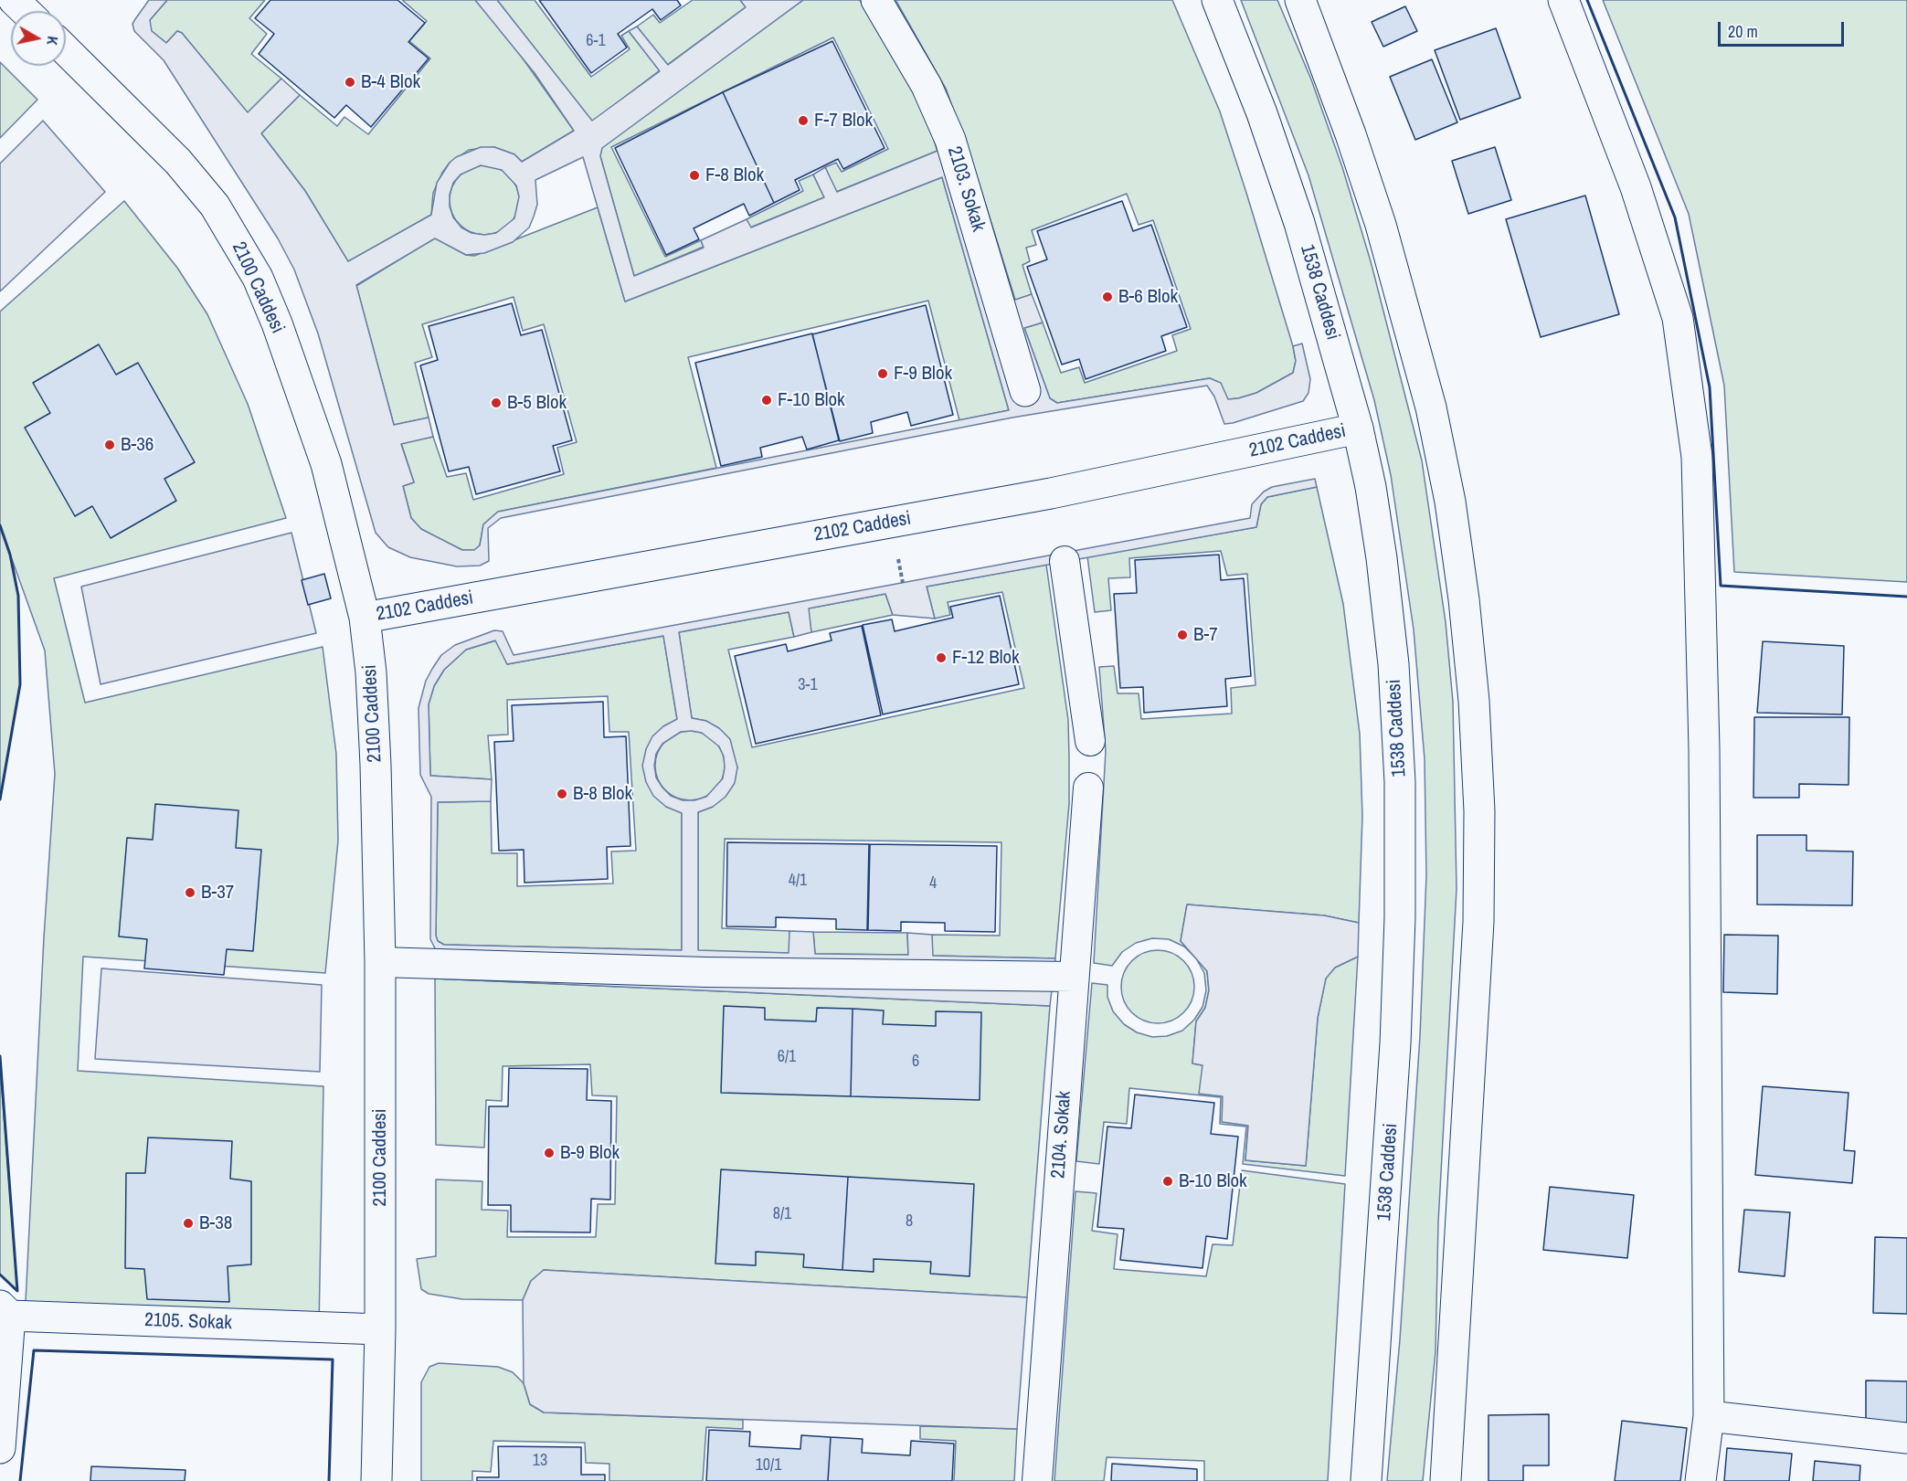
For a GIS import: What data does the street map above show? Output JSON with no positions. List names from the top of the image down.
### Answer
{
  "streets": {
    "street": [
      "2103. Sokak",
      "2100 Caddesi",
      "1538 Caddesi",
      "2102 Caddesi",
      "2104. Sokak",
      "2105. Sokak"
    ]
  },
  "crossings": [
    ["2100 Caddesi", "2102 Caddesi"],
    ["2100 Caddesi", "2105. Sokak"],
    ["1538 Caddesi", "2102 Caddesi"]
  ],
  "places": [
    "B-4 Blok",
    "F-7 Blok",
    "F-8 Blok",
    "B-6 Blok",
    "F-9 Blok",
    "F-10 Blok",
    "B-5 Blok",
    "B-36",
    "B-7",
    "F-12 Blok",
    "B-8 Blok",
    "B-37",
    "B-9 Blok",
    "B-10 Blok",
    "B-38"
  ],
  "house_numbers": [
    "6-1",
    "3-1",
    "4/1",
    "4",
    "6/1",
    "6",
    "8/1",
    "8",
    "13",
    "10/1"
  ],
  "scale_bar": "20 m",
  "north": "right"
}
